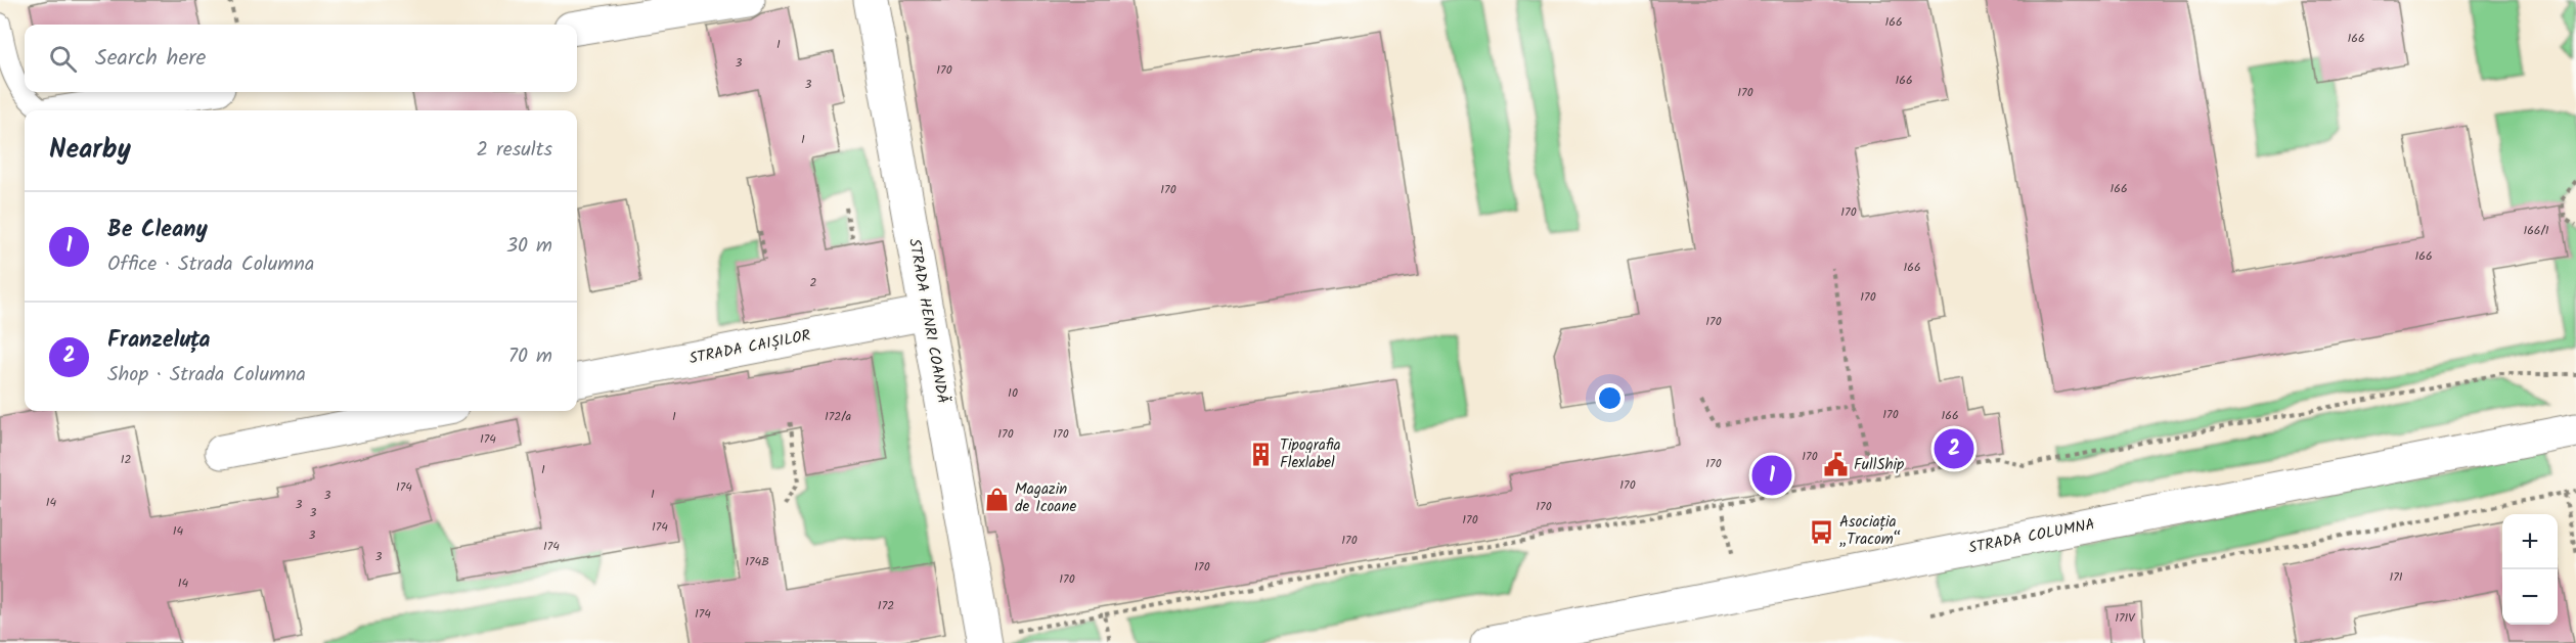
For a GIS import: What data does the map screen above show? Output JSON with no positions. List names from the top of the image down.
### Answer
{
  "streets": {
    "street": ["STRADA HENRI COANDĂ", "STRADA CAIȘILOR", "STRADA COLUMNA"]
  },
  "crossings": [
    ["STRADA HENRI COANDĂ", "STRADA CAIȘILOR"]
  ],
  "places": {
    "building": ["Tipografia Flexlabel"],
    "public building": ["FullShip"],
    "shop": ["Magazin de Icoane"],
    "bus stop": ["Asociația „Tracom“"]
  },
  "house_numbers": [
    "166",
    "166",
    "1",
    "3",
    "170",
    "166",
    "3",
    "170",
    "1",
    "166",
    "170",
    "170",
    "166/1",
    "166",
    "166",
    "2",
    "170",
    "170",
    "10",
    "170",
    "166",
    "1",
    "172/a",
    "170",
    "170",
    "174",
    "170",
    "12",
    "170",
    "1",
    "170",
    "174",
    "1",
    "3",
    "14",
    "3",
    "170",
    "3",
    "170",
    "174",
    "14",
    "3",
    "170",
    "174",
    "3",
    "174B",
    "170",
    "171",
    "170",
    "14",
    "172",
    "174",
    "171V"
  ],
  "page": {
    "search": "Search here",
    "heading": ["Nearby", "2 results"],
    "list": [
      {
        "mark": "1",
        "name": "Be Cleany",
        "note": "Office · Strada Columna",
        "value": "30 m"
      },
      {
        "mark": "2",
        "name": "Franzeluța",
        "note": "Shop · Strada Columna",
        "value": "70 m"
      }
    ],
    "pins": ["2", "1"],
    "map_buttons": ["+", "−"]
  }
}
